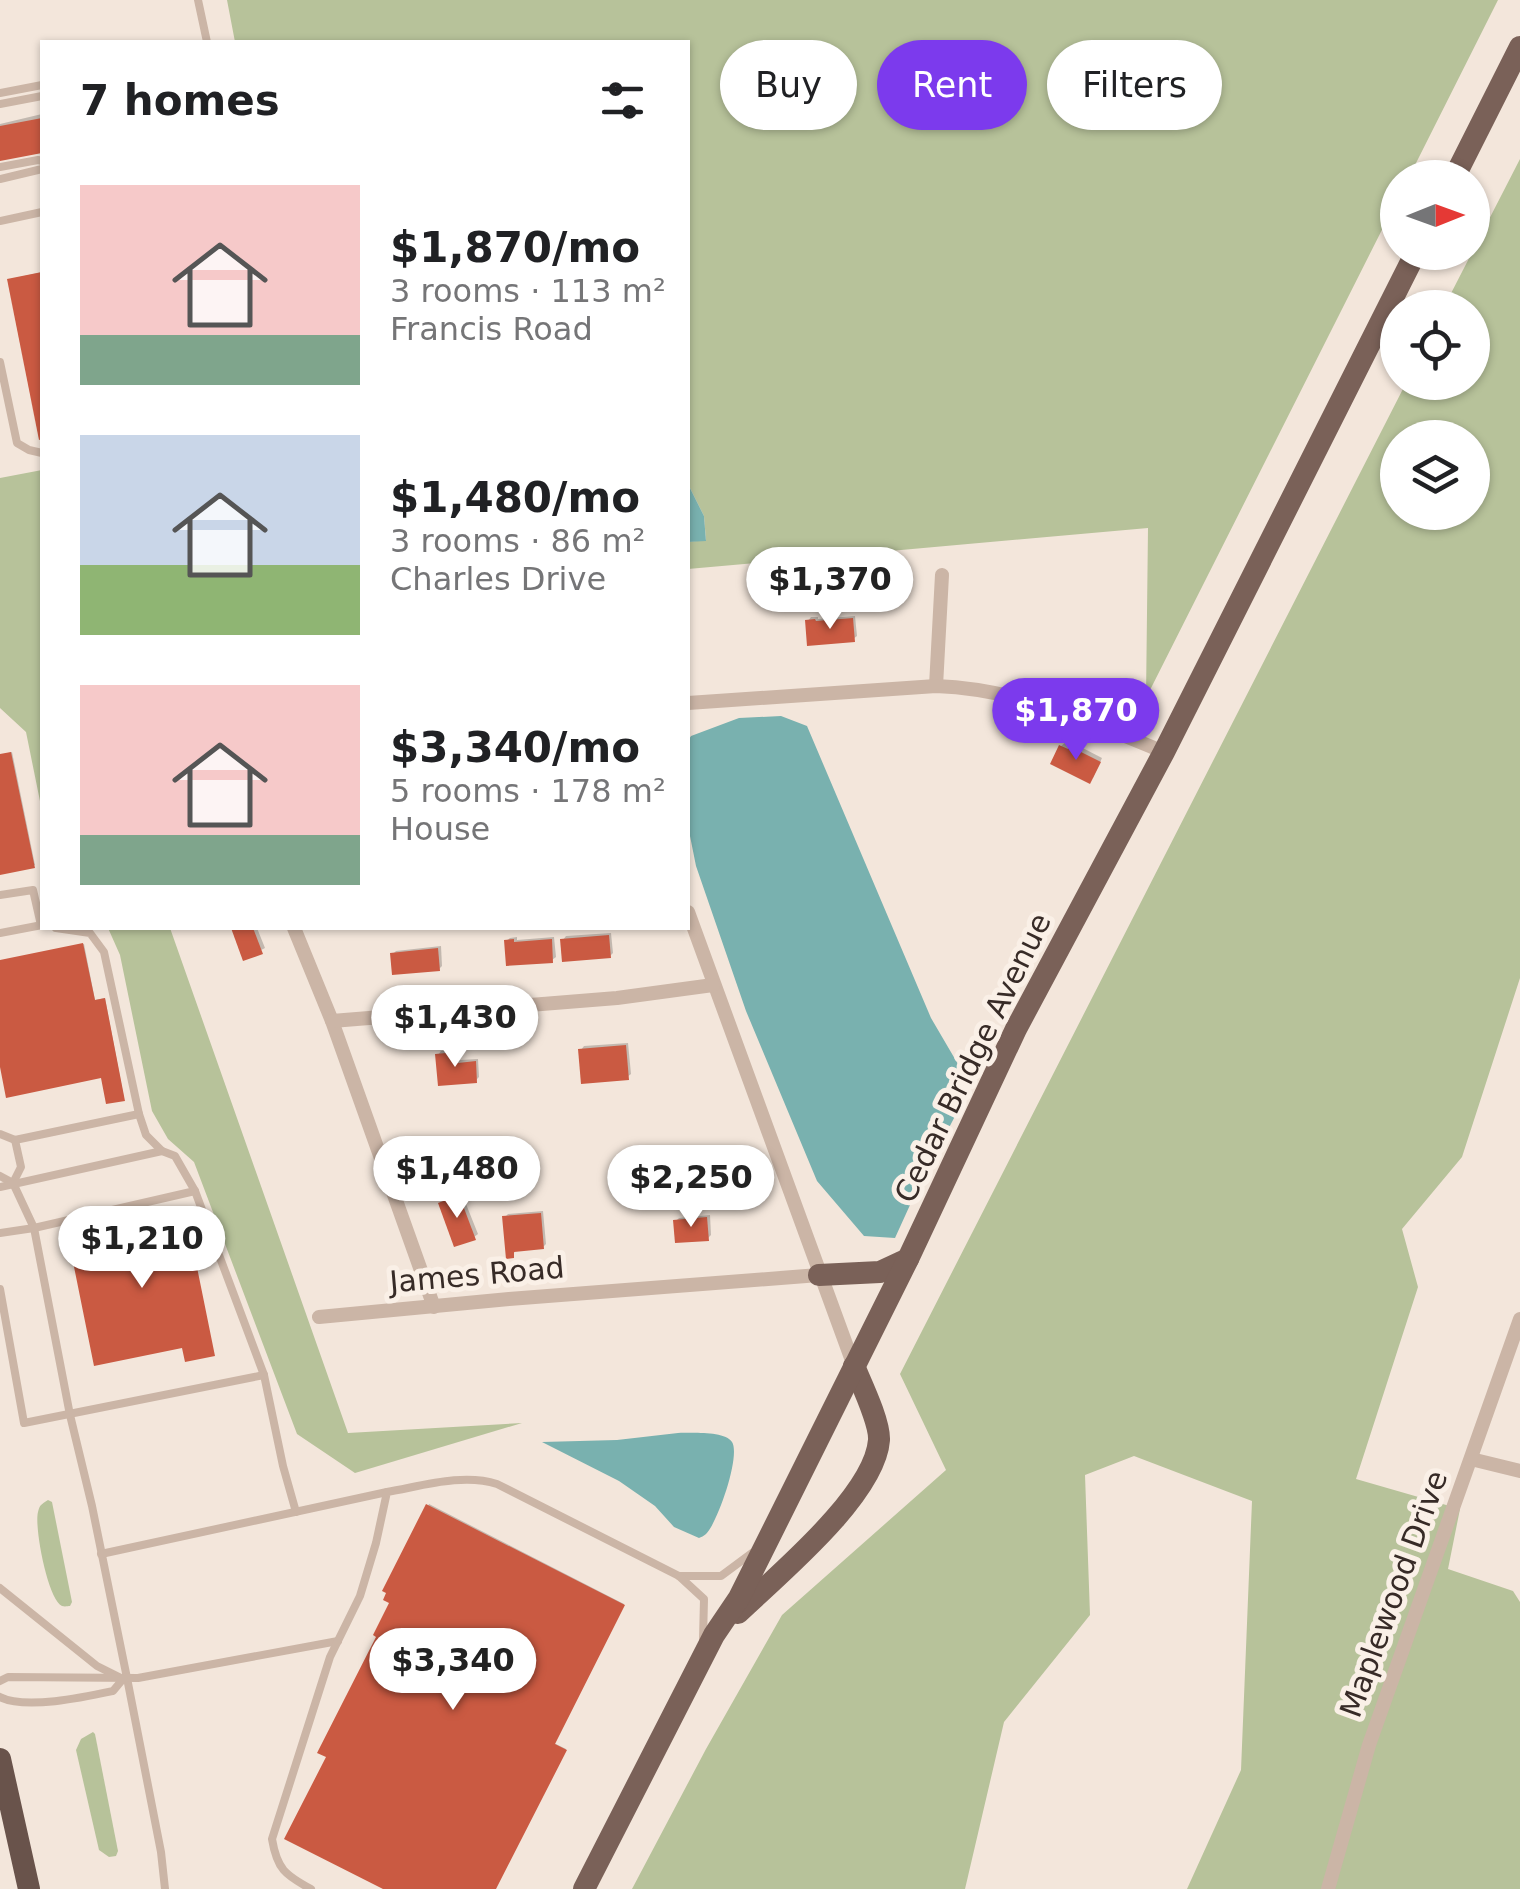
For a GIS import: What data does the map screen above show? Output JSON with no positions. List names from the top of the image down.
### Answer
{
  "streets": {
    "main road": ["Cedar Bridge Avenue"],
    "street": ["James Road", "Maplewood Drive"]
  },
  "north": "right",
  "page": {
    "chip": ["Buy", "Rent", "Filters"],
    "heading": "7 homes",
    "list": [
      {
        "name": "$1,870/mo",
        "note": "3 rooms · 113 m² · Francis Road"
      },
      {
        "name": "$1,480/mo",
        "note": "3 rooms · 86 m² · Charles Drive"
      },
      {
        "name": "$3,340/mo",
        "note": "5 rooms · 178 m² · House"
      }
    ],
    "price": [
      "$1,370",
      "$1,870",
      "$1,430",
      "$1,480",
      "$2,250",
      "$1,210",
      "$3,340"
    ]
  }
}
